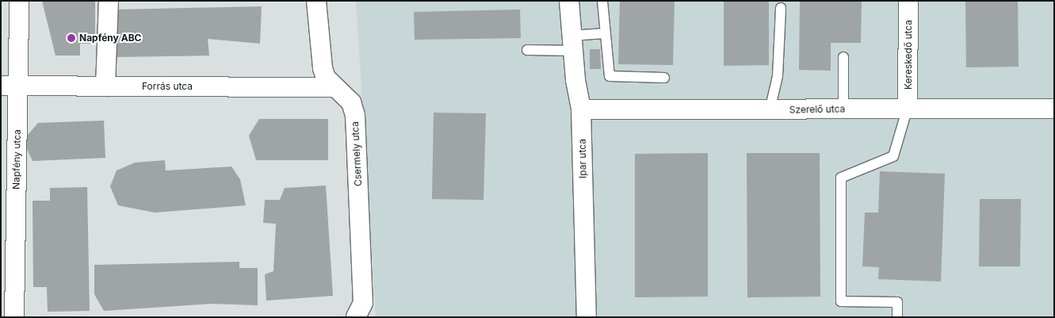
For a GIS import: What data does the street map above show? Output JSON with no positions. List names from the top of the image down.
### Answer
{
  "streets": {
    "street": [
      "Kereskedő utca",
      "Forrás utca",
      "Szerelő utca",
      "Csermely utca",
      "Ipar utca",
      "Napfény utca"
    ]
  },
  "crossings": [
    ["Kereskedő utca", "Szerelő utca"],
    ["Forrás utca", "Csermely utca"],
    ["Forrás utca", "Napfény utca"],
    ["Szerelő utca", "Ipar utca"]
  ],
  "places": ["Napfény ABC"]
}
